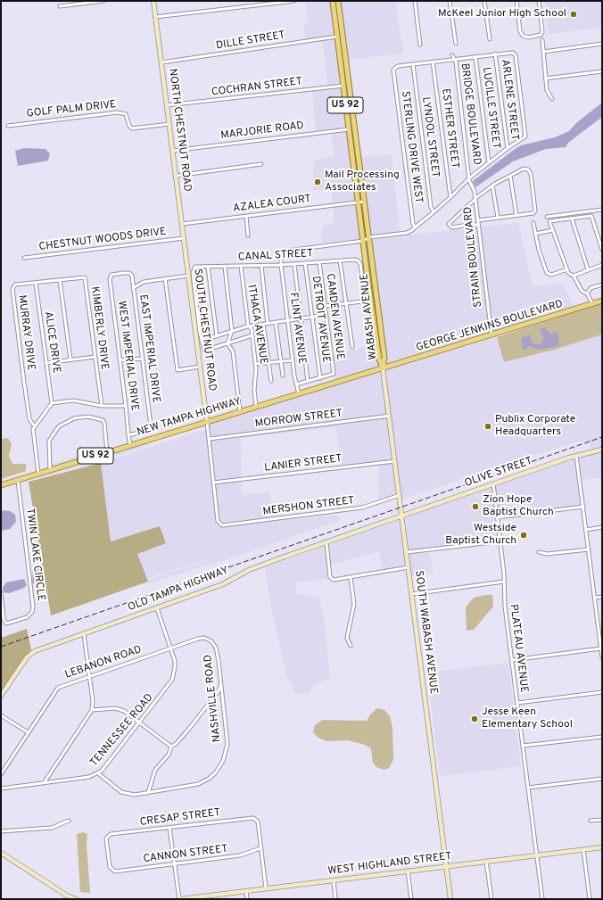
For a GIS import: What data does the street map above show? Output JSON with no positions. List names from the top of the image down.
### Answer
{
  "streets": {
    "main road": [
      "US 92",
      "WABASH AVENUE",
      "GEORGE JENKINS BOULEVARD",
      "NEW TAMPA HIGHWAY"
    ],
    "street": [
      "DILLE STREET",
      "COCHRAN STREET",
      "ARLENE STREET",
      "LUCILLE STREET",
      "GOLF PALM DRIVE",
      "BRIDGE BOULEVARD",
      "ESTHER STREET",
      "NORTH CHESTNUT ROAD",
      "MARJORIE ROAD",
      "LYNDOL STREET",
      "STERLING DRIVE WEST",
      "AZALEA COURT",
      "CHESTNUT WOODS DRIVE",
      "CANAL STREET",
      "STRAIN BOULEVARD",
      "CAMDEN AVENUE",
      "DETROIT AVENUE",
      "ITHACA AVENUE",
      "KIMBERLY DRIVE",
      "FLINT AVENUE",
      "SOUTH CHESTNUT ROAD",
      "MURRAY DRIVE",
      "ALICE DRIVE",
      "EAST IMPERIAL DRIVE",
      "WEST IMPERIAL DRIVE",
      "MORROW STREET",
      "LANIER STREET",
      "OLIVE STREET",
      "MERSHON STREET",
      "TWIN LAKE CIRCLE",
      "OLD TAMPA HIGHWAY",
      "SOUTH WABASH AVENUE",
      "PLATEAU AVENUE",
      "LEBANON ROAD",
      "NASHVILLE ROAD",
      "TENNESSEE ROAD",
      "CRESAP STREET",
      "CANNON STREET",
      "WEST HIGHLAND STREET"
    ]
  },
  "crossings": [
    ["DILLE STREET", "NORTH CHESTNUT ROAD"],
    ["DILLE STREET", "WABASH AVENUE"],
    ["COCHRAN STREET", "NORTH CHESTNUT ROAD"],
    ["COCHRAN STREET", "WABASH AVENUE"],
    ["GOLF PALM DRIVE", "NORTH CHESTNUT ROAD"],
    ["BRIDGE BOULEVARD", "STRAIN BOULEVARD"],
    ["NORTH CHESTNUT ROAD", "MARJORIE ROAD"],
    ["NORTH CHESTNUT ROAD", "AZALEA COURT"],
    ["NORTH CHESTNUT ROAD", "CHESTNUT WOODS DRIVE"],
    ["NORTH CHESTNUT ROAD", "SOUTH CHESTNUT ROAD"],
    ["MARJORIE ROAD", "WABASH AVENUE"],
    ["LYNDOL STREET", "STERLING DRIVE WEST"],
    ["AZALEA COURT", "WABASH AVENUE"],
    ["CANAL STREET", "CAMDEN AVENUE"],
    ["CANAL STREET", "DETROIT AVENUE"],
    ["CANAL STREET", "ITHACA AVENUE"],
    ["CANAL STREET", "FLINT AVENUE"],
    ["STRAIN BOULEVARD", "GEORGE JENKINS BOULEVARD"],
    ["CAMDEN AVENUE", "DETROIT AVENUE"],
    ["WABASH AVENUE", "GEORGE JENKINS BOULEVARD"],
    ["WABASH AVENUE", "NEW TAMPA HIGHWAY"],
    ["WABASH AVENUE", "SOUTH WABASH AVENUE"],
    ["ITHACA AVENUE", "NEW TAMPA HIGHWAY"],
    ["GEORGE JENKINS BOULEVARD", "NEW TAMPA HIGHWAY"],
    ["GEORGE JENKINS BOULEVARD", "SOUTH WABASH AVENUE"],
    ["KIMBERLY DRIVE", "MURRAY DRIVE"],
    ["FLINT AVENUE", "NEW TAMPA HIGHWAY"],
    ["SOUTH CHESTNUT ROAD", "NEW TAMPA HIGHWAY"],
    ["MURRAY DRIVE", "ALICE DRIVE"],
    ["EAST IMPERIAL DRIVE", "WEST IMPERIAL DRIVE"],
    ["WEST IMPERIAL DRIVE", "NEW TAMPA HIGHWAY"],
    ["NEW TAMPA HIGHWAY", "TWIN LAKE CIRCLE"],
    ["NEW TAMPA HIGHWAY", "SOUTH WABASH AVENUE"],
    ["MORROW STREET", "SOUTH WABASH AVENUE"],
    ["LANIER STREET", "MERSHON STREET"],
    ["LANIER STREET", "SOUTH WABASH AVENUE"],
    ["OLIVE STREET", "OLD TAMPA HIGHWAY"],
    ["OLIVE STREET", "SOUTH WABASH AVENUE"],
    ["OLIVE STREET", "PLATEAU AVENUE"],
    ["MERSHON STREET", "SOUTH WABASH AVENUE"],
    ["OLD TAMPA HIGHWAY", "SOUTH WABASH AVENUE"],
    ["OLD TAMPA HIGHWAY", "TENNESSEE ROAD"],
    ["SOUTH WABASH AVENUE", "WEST HIGHLAND STREET"],
    ["PLATEAU AVENUE", "WEST HIGHLAND STREET"],
    ["LEBANON ROAD", "NASHVILLE ROAD"],
    ["LEBANON ROAD", "TENNESSEE ROAD"],
    ["NASHVILLE ROAD", "TENNESSEE ROAD"],
    ["CRESAP STREET", "CANNON STREET"]
  ],
  "places": [
    "McKeel Junior High School",
    "Mail Processing Associates",
    "Publix Corporate Headquarters",
    "Zion Hope Baptist Church",
    "Westside Baptist Church",
    "Jesse Keen Elementary School"
  ]
}
